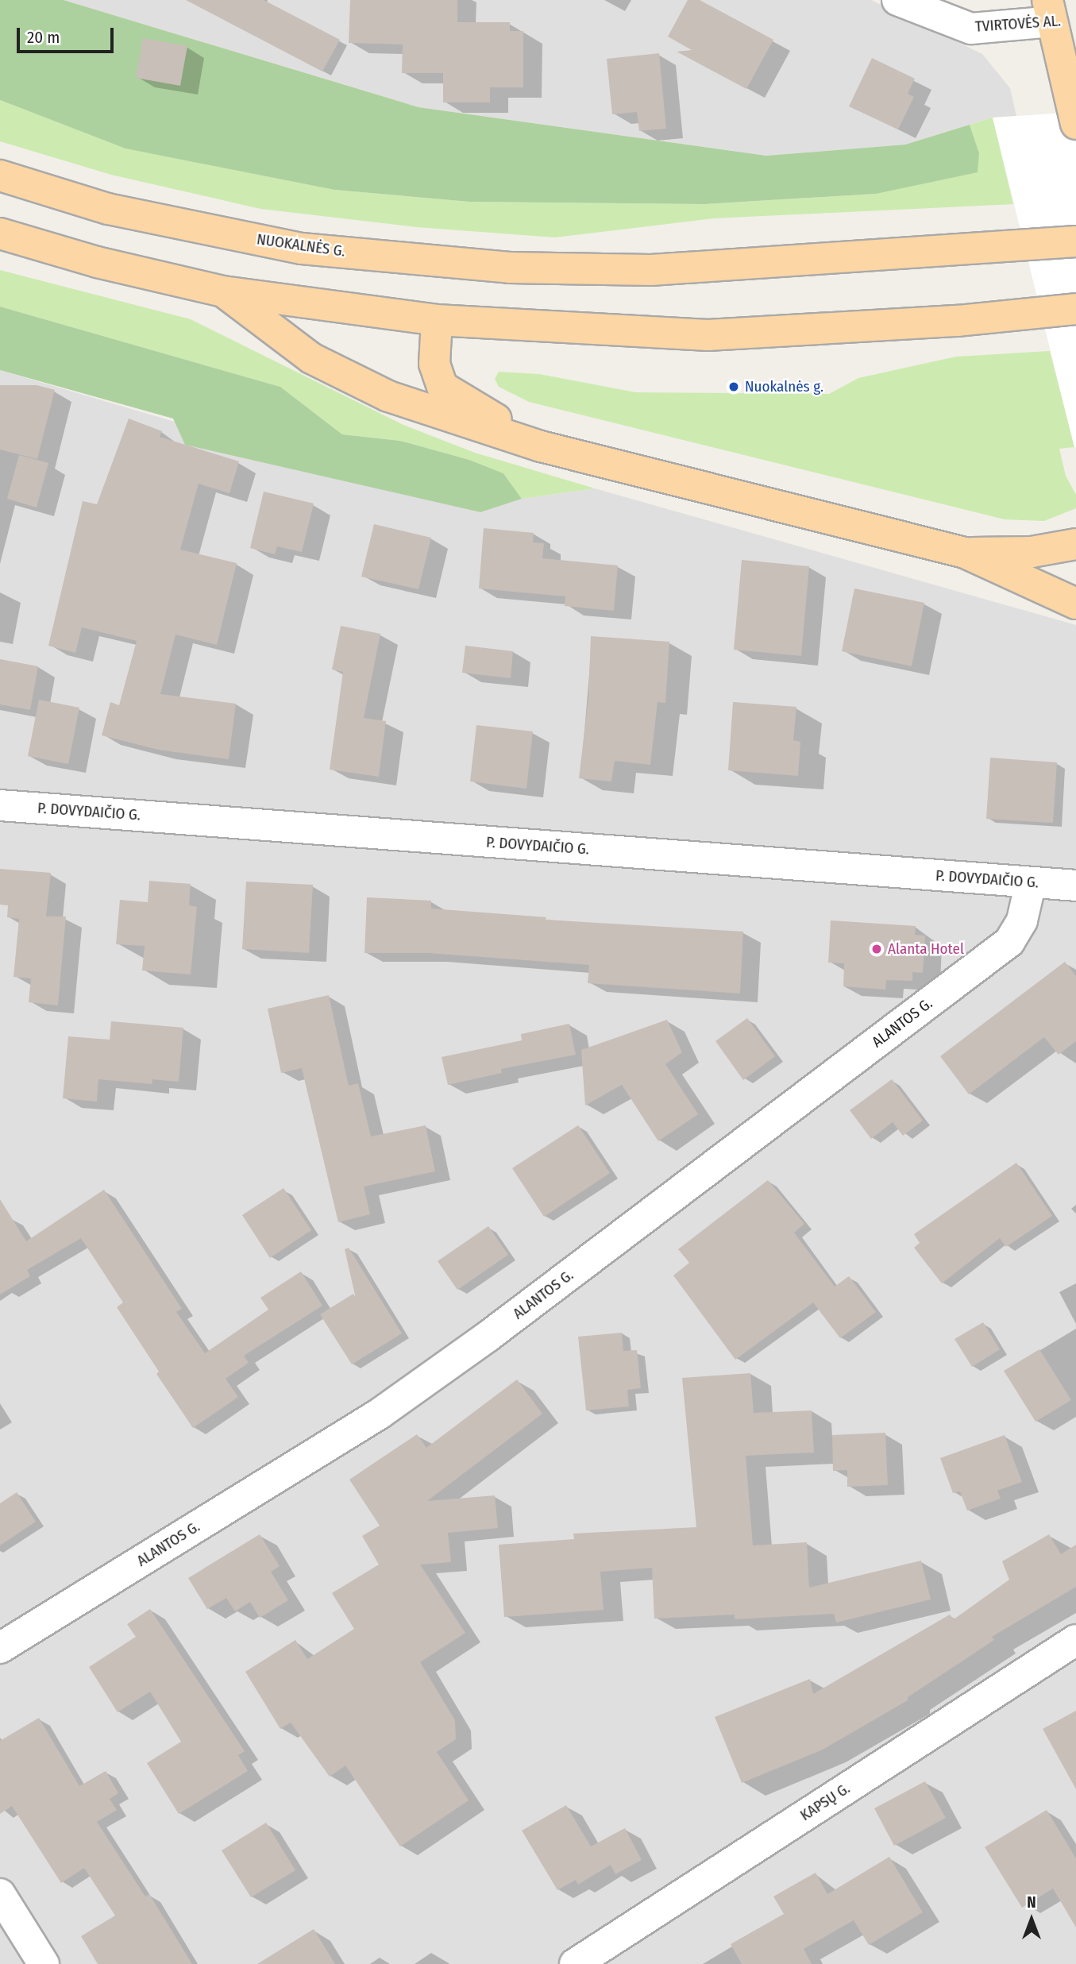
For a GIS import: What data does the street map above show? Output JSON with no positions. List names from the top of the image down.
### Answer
{
  "streets": {
    "main road": ["NUOKALNĖS G."],
    "street": [
      "TVIRTOVĖS AL.",
      "P. DOVYDAIČIO G.",
      "ALANTOS G.",
      "KAPSŲ G."
    ]
  },
  "crossings": [
    ["P. DOVYDAIČIO G.", "ALANTOS G."]
  ],
  "places": ["Nuokalnės g.", "Alanta Hotel"],
  "scale_bar": "20 m",
  "north": "top"
}
